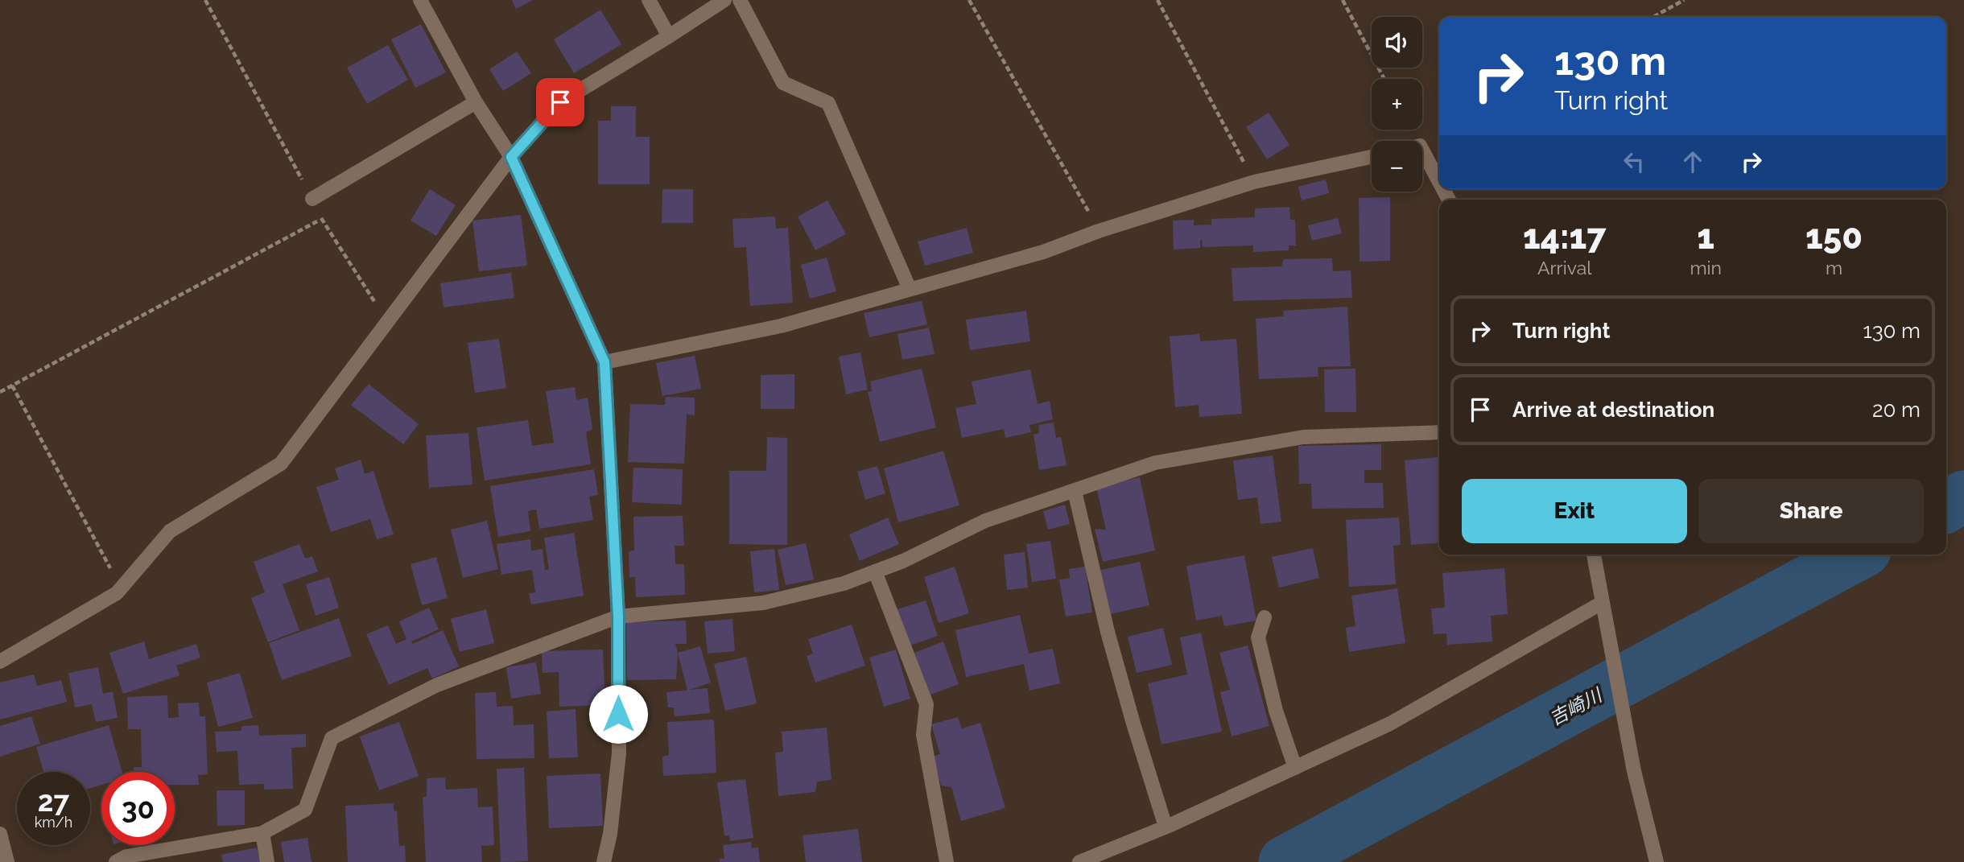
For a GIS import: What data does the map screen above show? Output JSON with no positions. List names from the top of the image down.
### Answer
{
  "water": ["吉崎川"],
  "page": {
    "map_buttons": ["+", "−"],
    "turn": ["130 m", "Turn right"],
    "eta": [
      "14:17",
      "Arrival",
      "1",
      "min",
      "150",
      "m"
    ],
    "list": [
      {
        "name": "Turn right",
        "value": "130 m"
      },
      {
        "name": "Arrive at destination",
        "value": "20 m"
      }
    ],
    "buttons": ["Exit", "Share"],
    "speed": "27 km/h",
    "limit": "30"
  }
}
